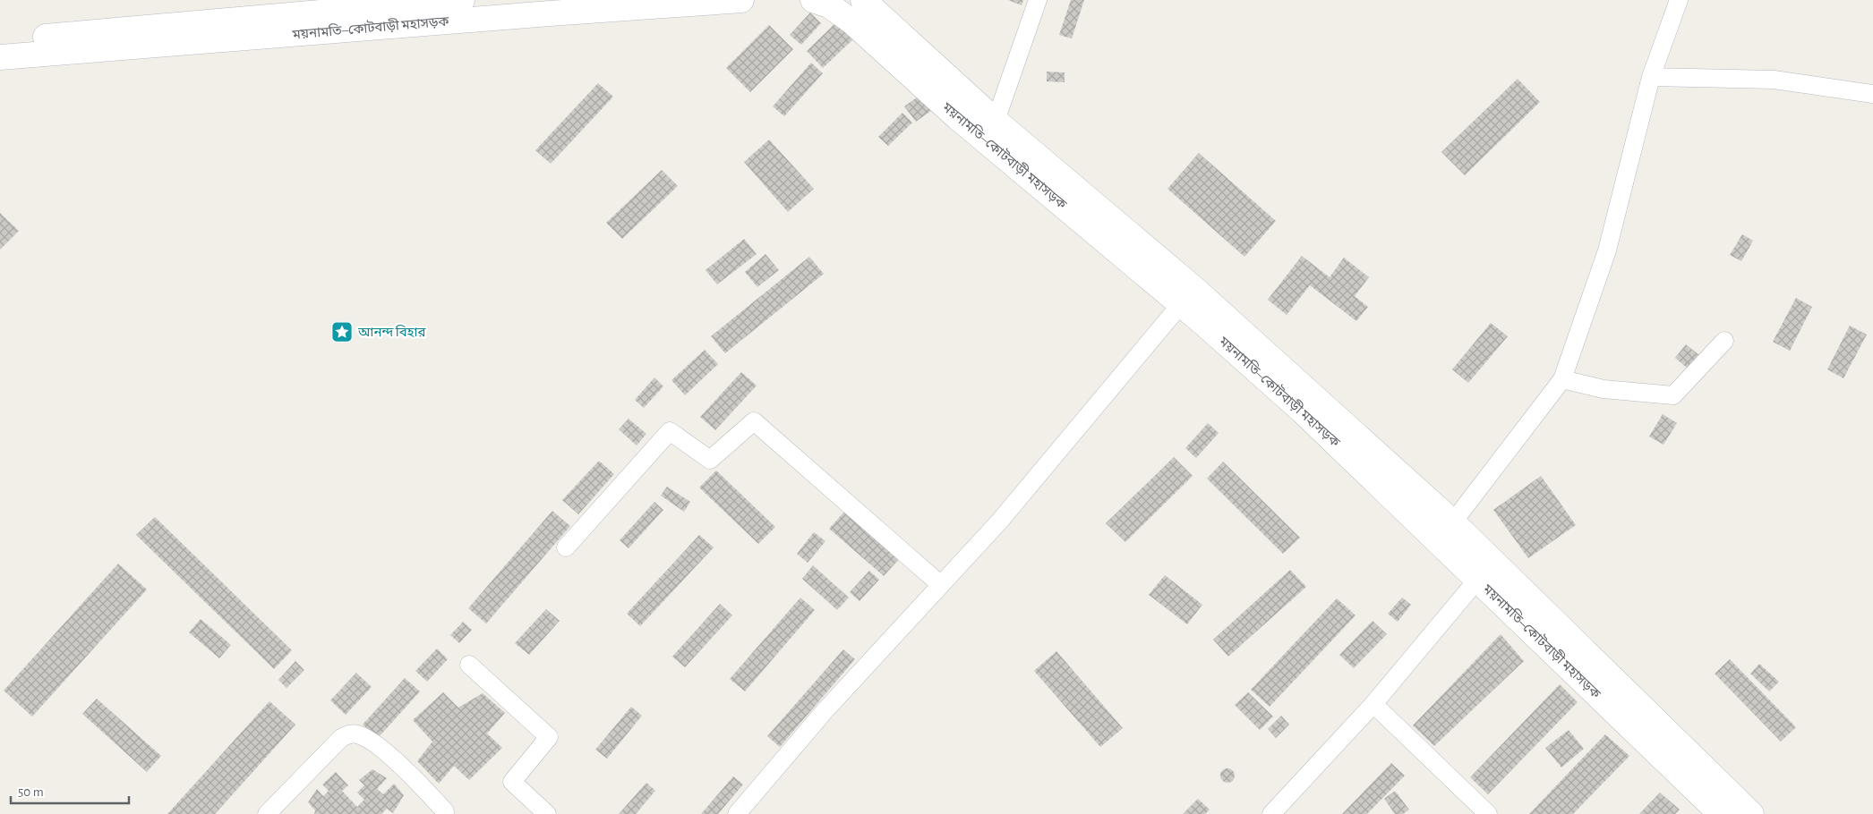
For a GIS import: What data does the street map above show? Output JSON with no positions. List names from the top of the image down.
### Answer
{
  "streets": {
    "main road": ["ময়নামতি–কোটবাড়ী মহাসড়ক"]
  },
  "places": {
    "place": ["আনন্দ বিহার"]
  },
  "scale_bar": "50 m"
}
